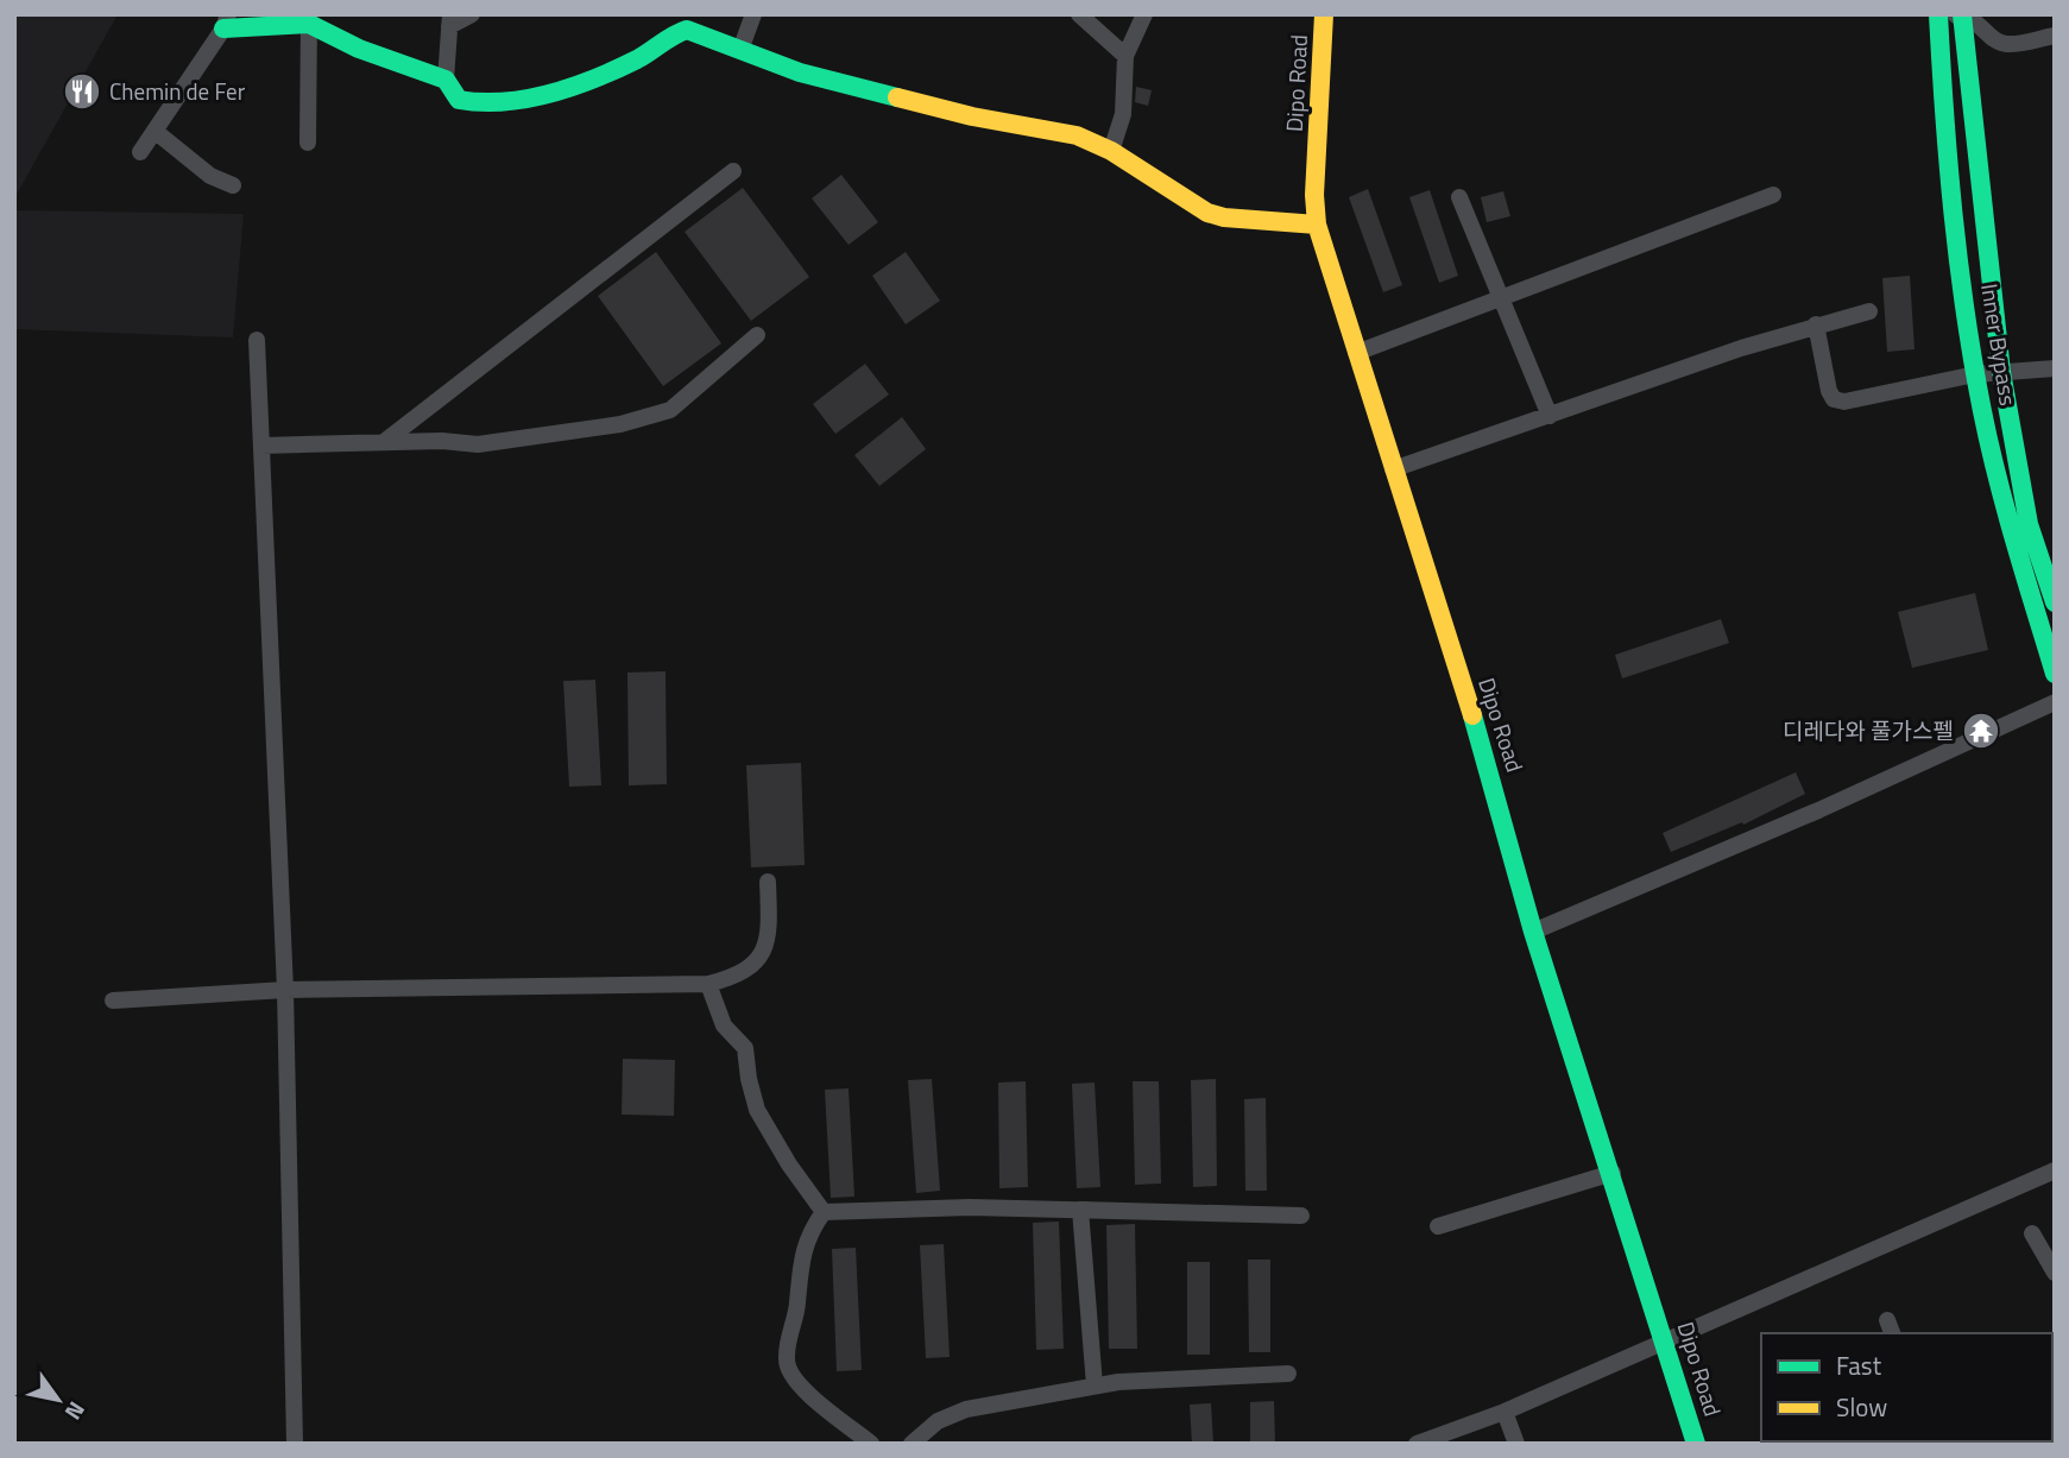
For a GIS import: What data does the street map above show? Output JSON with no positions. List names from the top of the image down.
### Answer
{
  "streets": {
    "main road": ["Dipo Road", "Inner Bypass"]
  },
  "places": {
    "restaurant": ["Chemin de Fer"],
    "temple": ["디레다와 풀가스펠"]
  },
  "legend": ["Fast", "Slow"],
  "north": "bottom right"
}
